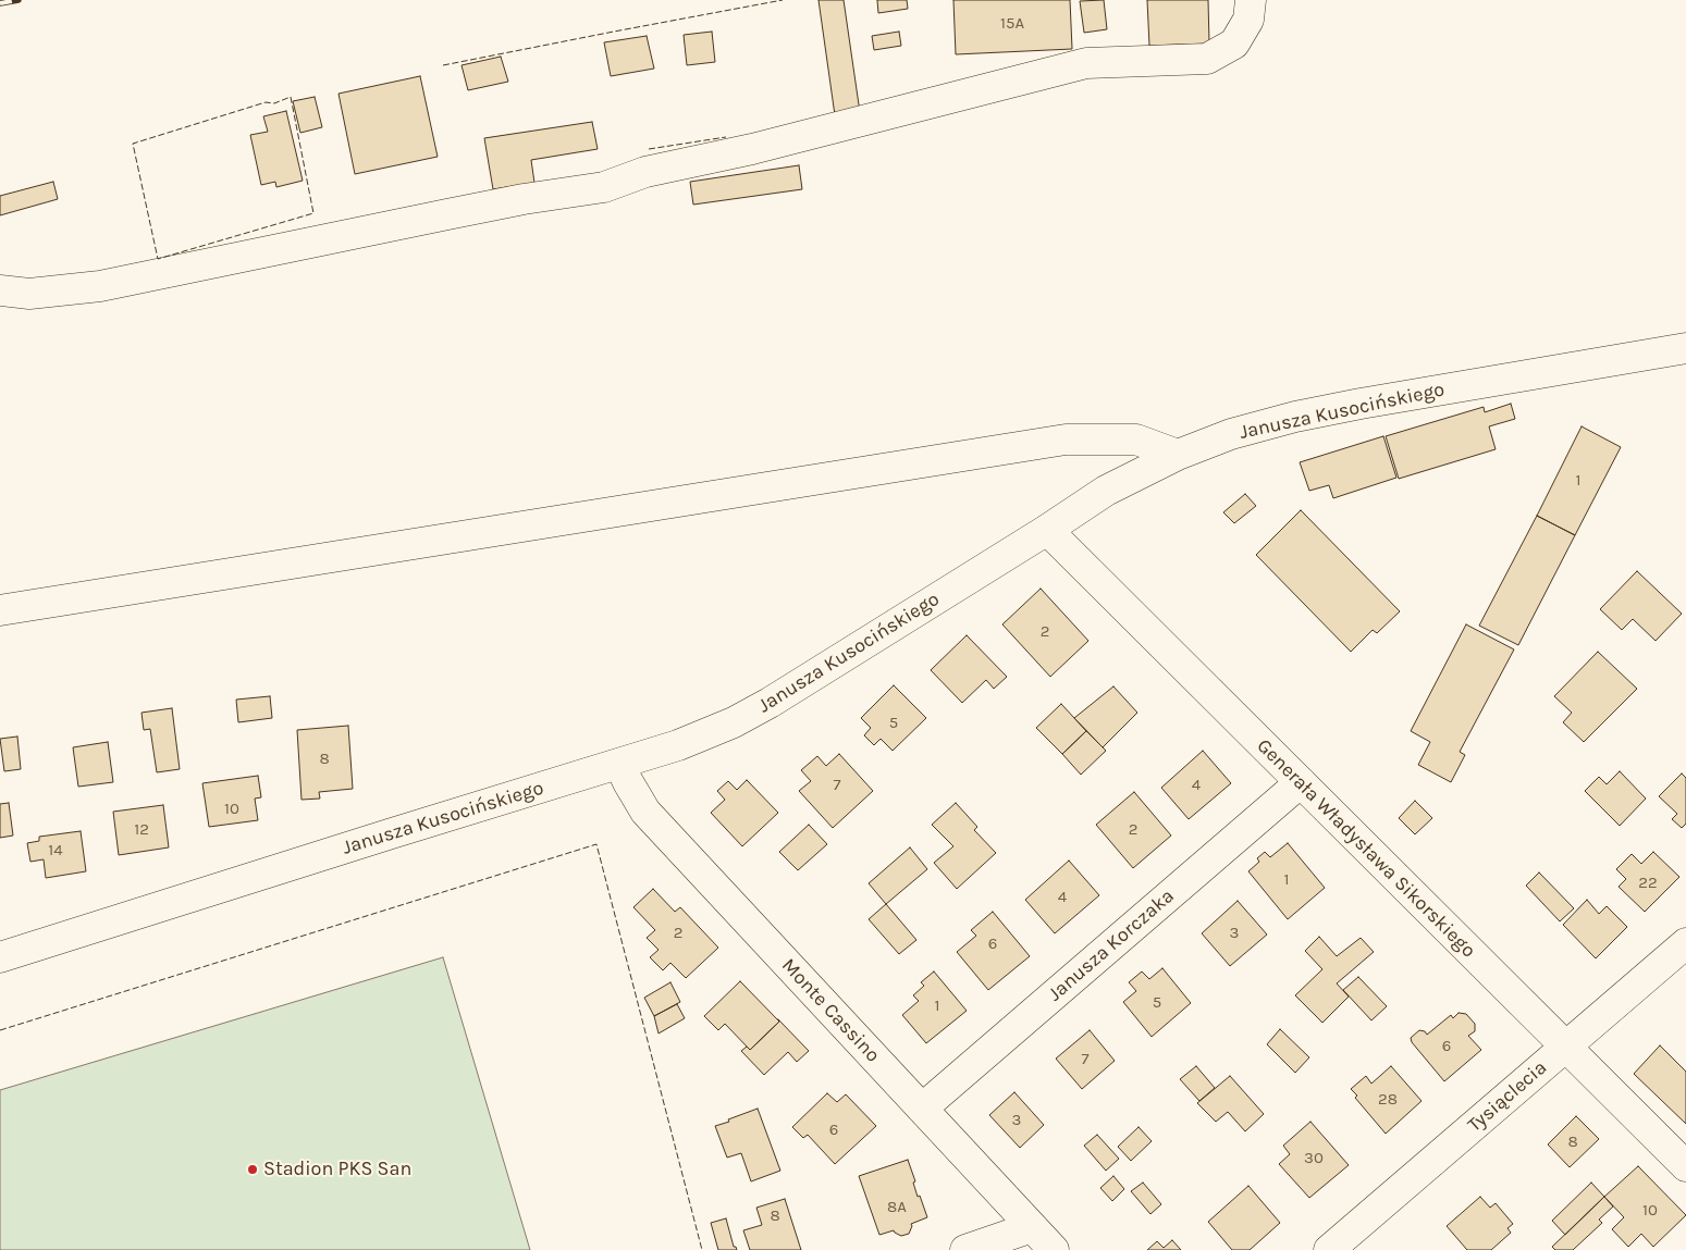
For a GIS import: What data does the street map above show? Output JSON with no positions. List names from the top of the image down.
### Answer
{
  "streets": {
    "street": [
      "Janusza Kusocińskiego",
      "Generała Władysława Sikorskiego",
      "Janusza Korczaka",
      "Monte Cassino",
      "Tysiąclecia"
    ]
  },
  "crossings": [
    ["Janusza Kusocińskiego", "Generała Władysława Sikorskiego"],
    ["Janusza Kusocińskiego", "Monte Cassino"],
    ["Generała Władysława Sikorskiego", "Janusza Korczaka"],
    ["Generała Władysława Sikorskiego", "Tysiąclecia"],
    ["Janusza Korczaka", "Monte Cassino"]
  ],
  "places": ["Stadion PKS San"],
  "house_numbers": [
    "15A",
    "1",
    "2",
    "5",
    "8",
    "7",
    "4",
    "10",
    "12",
    "2",
    "14",
    "1",
    "22",
    "4",
    "2",
    "3",
    "6",
    "5",
    "1",
    "6",
    "7",
    "28",
    "3",
    "6",
    "8",
    "30",
    "8A",
    "10",
    "8"
  ]
}
